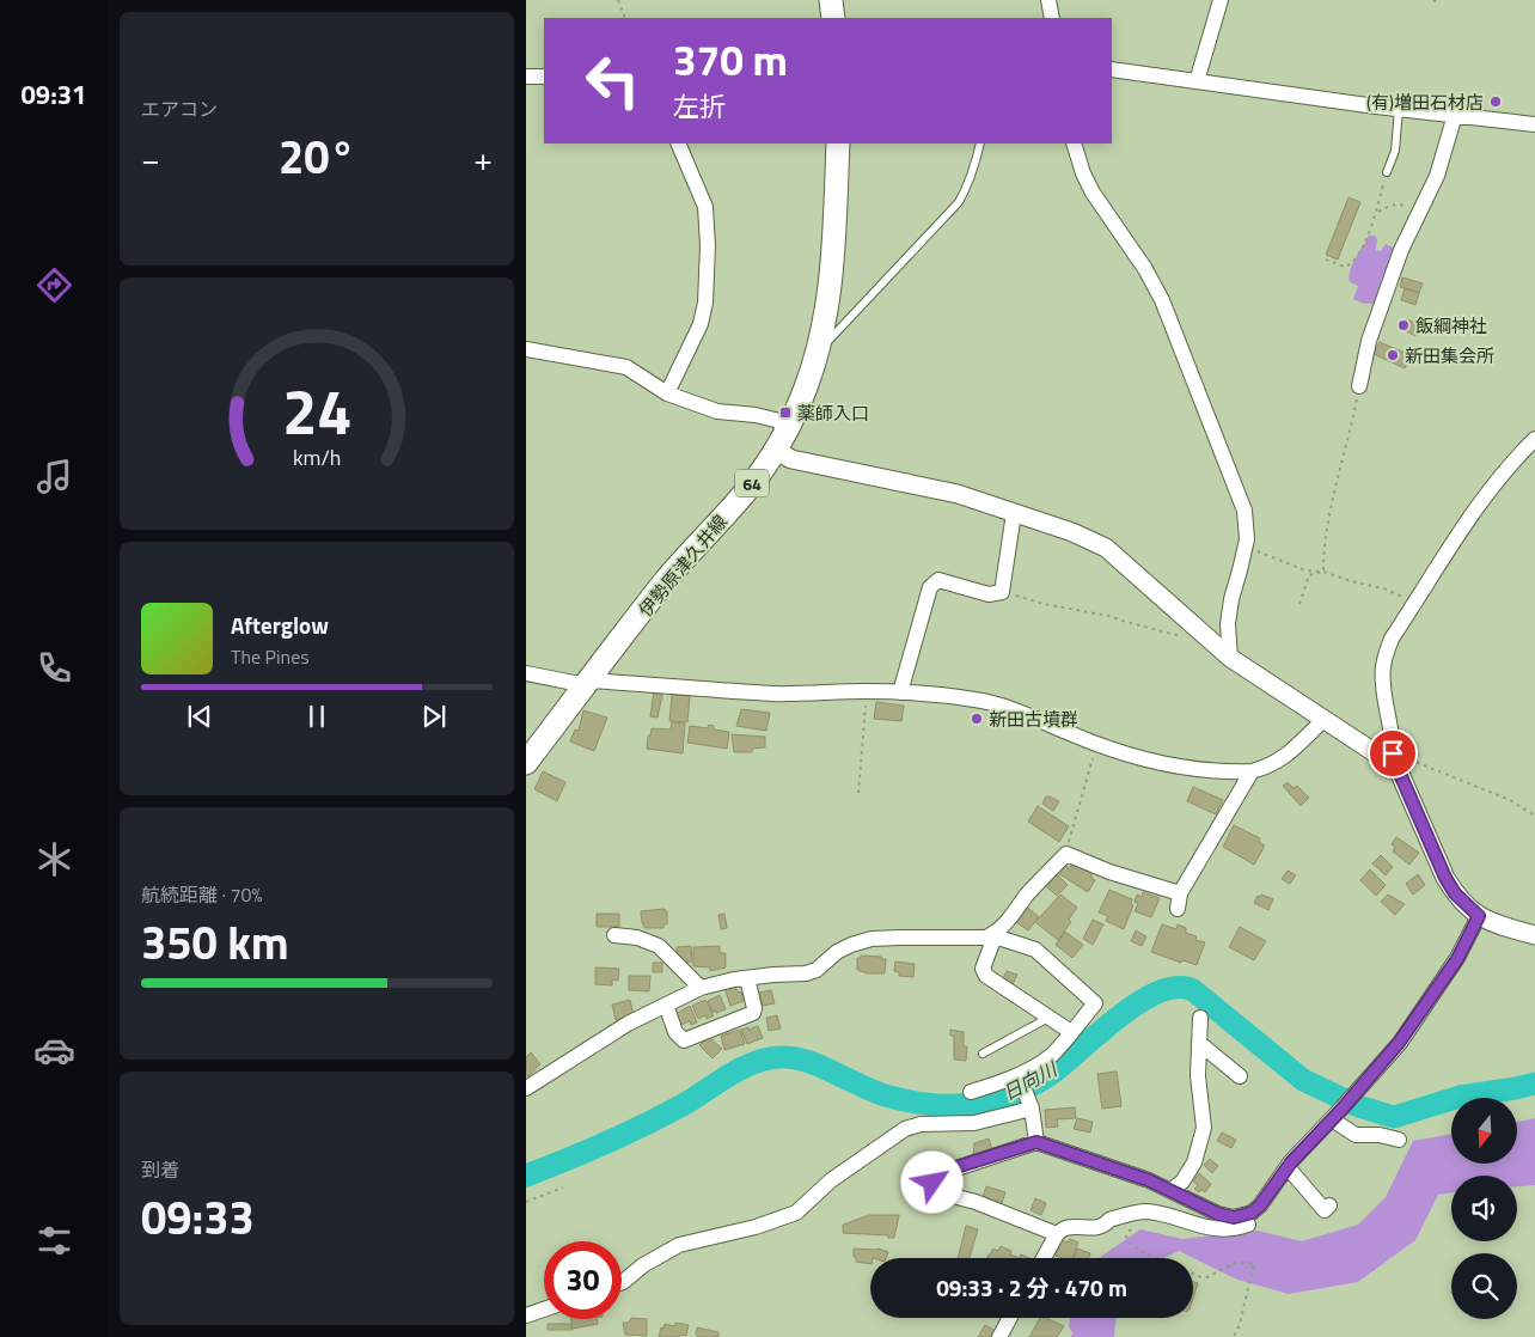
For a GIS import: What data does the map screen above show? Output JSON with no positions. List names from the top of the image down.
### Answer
{
  "streets": {
    "main road": ["64", "伊勢原津久井線"]
  },
  "water": ["日向川"],
  "places": {
    "other": [
      "(有)増田石材店",
      "飯綱神社",
      "新田集会所",
      "新田古墳群"
    ],
    "transit": ["薬師入口"]
  },
  "north": "bottom",
  "page": {
    "tabs": "09:31",
    "tile": [
      "エアコン",
      ["航続距離 · 70%", "350 km"],
      ["到着", "09:33"]
    ],
    "turn": ["370 m", "左折"],
    "heat": ["−", "20°", "+"],
    "song": ["Afterglow", "The Pines"],
    "limit": "30",
    "trip": "09:33 · 2 分 · 470 m",
    "gauge": ["24", "km/h"]
  }
}
